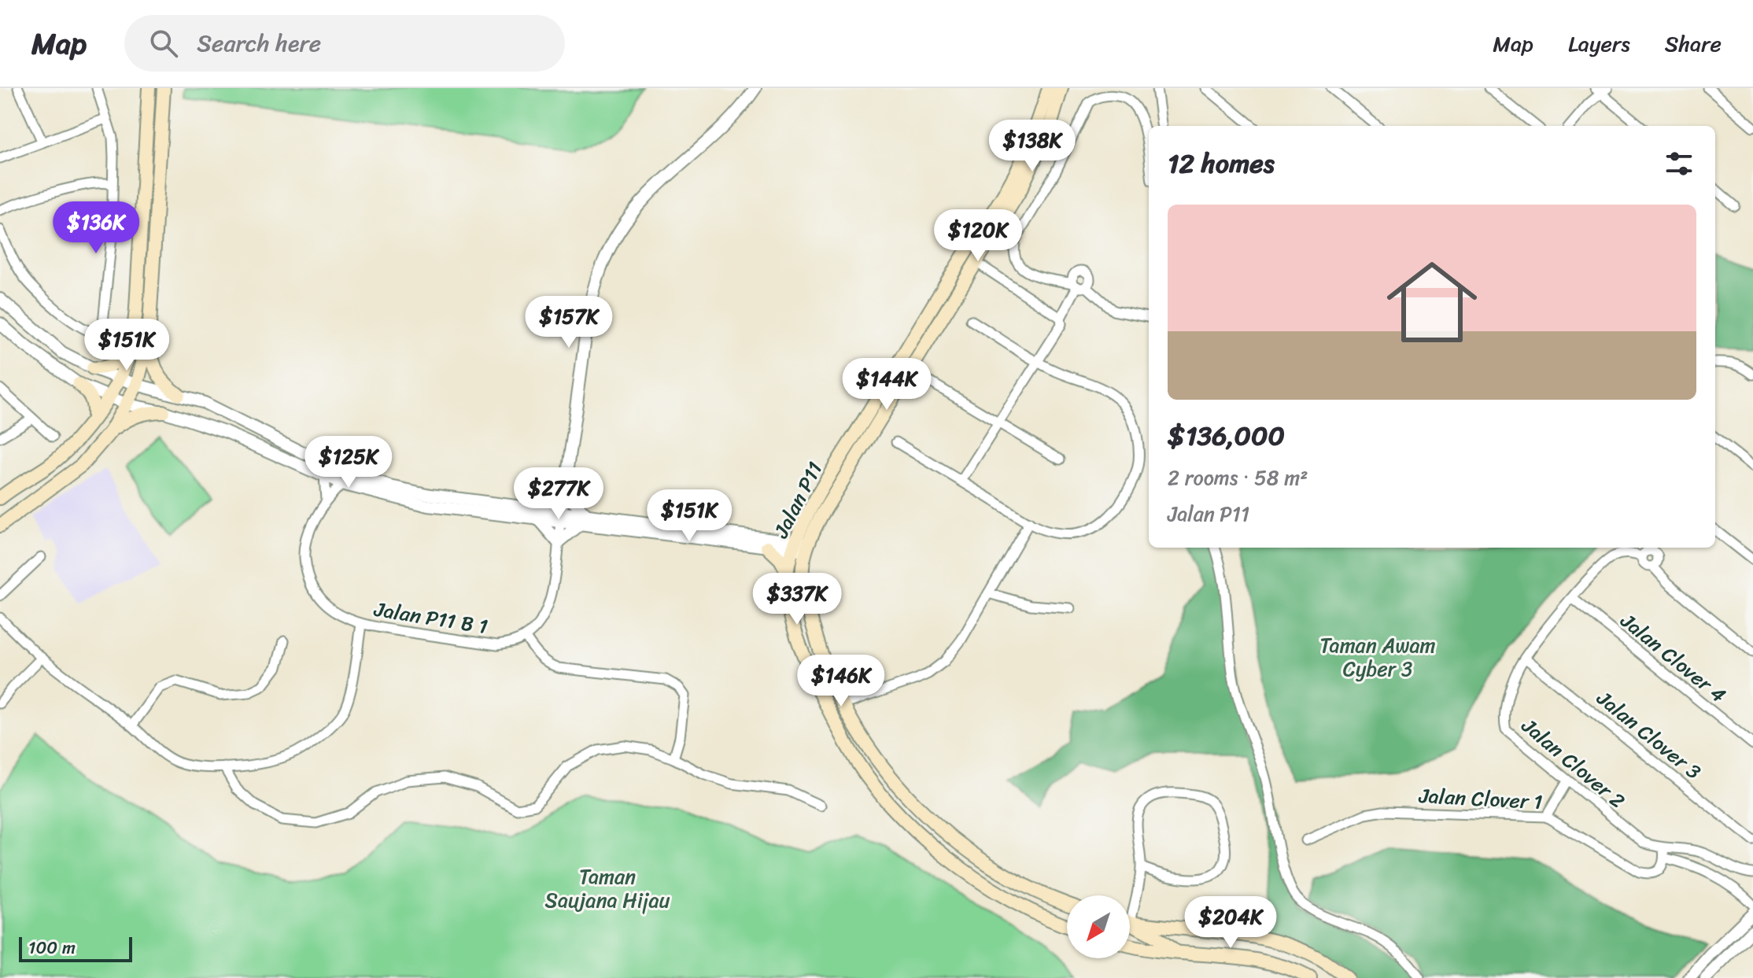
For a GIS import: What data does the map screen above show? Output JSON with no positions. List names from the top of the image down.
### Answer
{
  "streets": {
    "main road": ["Jalan P11"],
    "street": [
      "Jalan P11 B 1",
      "Jalan Clover 4",
      "Jalan Clover 3",
      "Jalan Clover 2",
      "Jalan Clover 1"
    ]
  },
  "crossings": [
    ["Jalan Clover 4", "Jalan Clover 2"],
    ["Jalan Clover 3", "Jalan Clover 2"],
    ["Jalan Clover 2", "Jalan Clover 1"]
  ],
  "parks": ["Taman Awam Cyber 3", "Taman Saujana Hijau"],
  "scale_bar": "100 m",
  "north": "bottom left",
  "page": {
    "header": "Map",
    "search": "Search here",
    "nav": ["Map", "Layers", "Share"],
    "price": [
      "$138K",
      "$136K",
      "$120K",
      "$157K",
      "$151K",
      "$144K",
      "$125K",
      "$277K",
      "$151K",
      "$337K",
      "$146K",
      "$204K"
    ],
    "heading": "12 homes",
    "list": [
      {
        "name": "$136,000",
        "note": "2 rooms · 58 m² · Jalan P11"
      }
    ],
    "scale": "100 m"
  }
}
